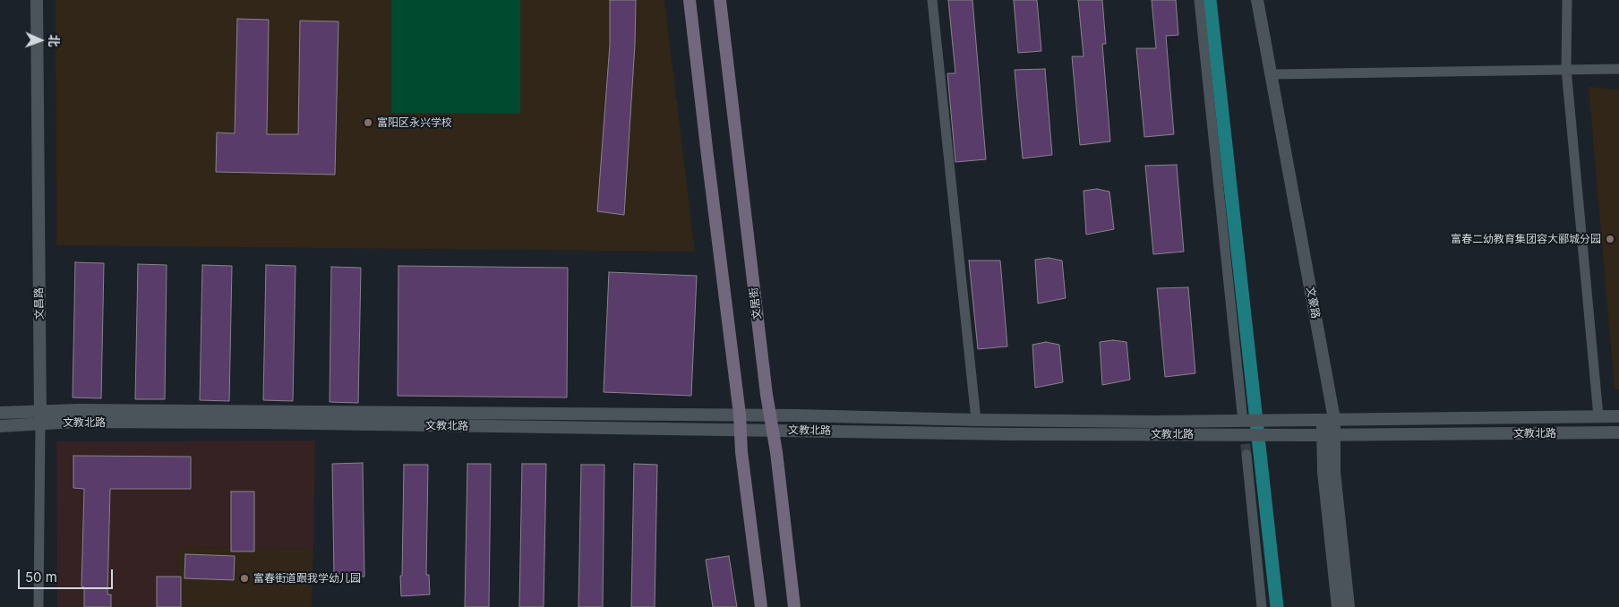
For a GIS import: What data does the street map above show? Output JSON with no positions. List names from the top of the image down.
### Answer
{
  "streets": {
    "main road": ["文居街"],
    "street": ["文豪路", "文昌路", "文教北路"]
  },
  "crossings": [
    ["文豪路", "文教北路"],
    ["文昌路", "文教北路"],
    ["文居街", "文教北路"]
  ],
  "places": ["富阳区永兴学校", "富春二幼教育集团容大郦城分园", "富春街道跟我学幼儿园"],
  "scale_bar": "50 m",
  "north": "right"
}
